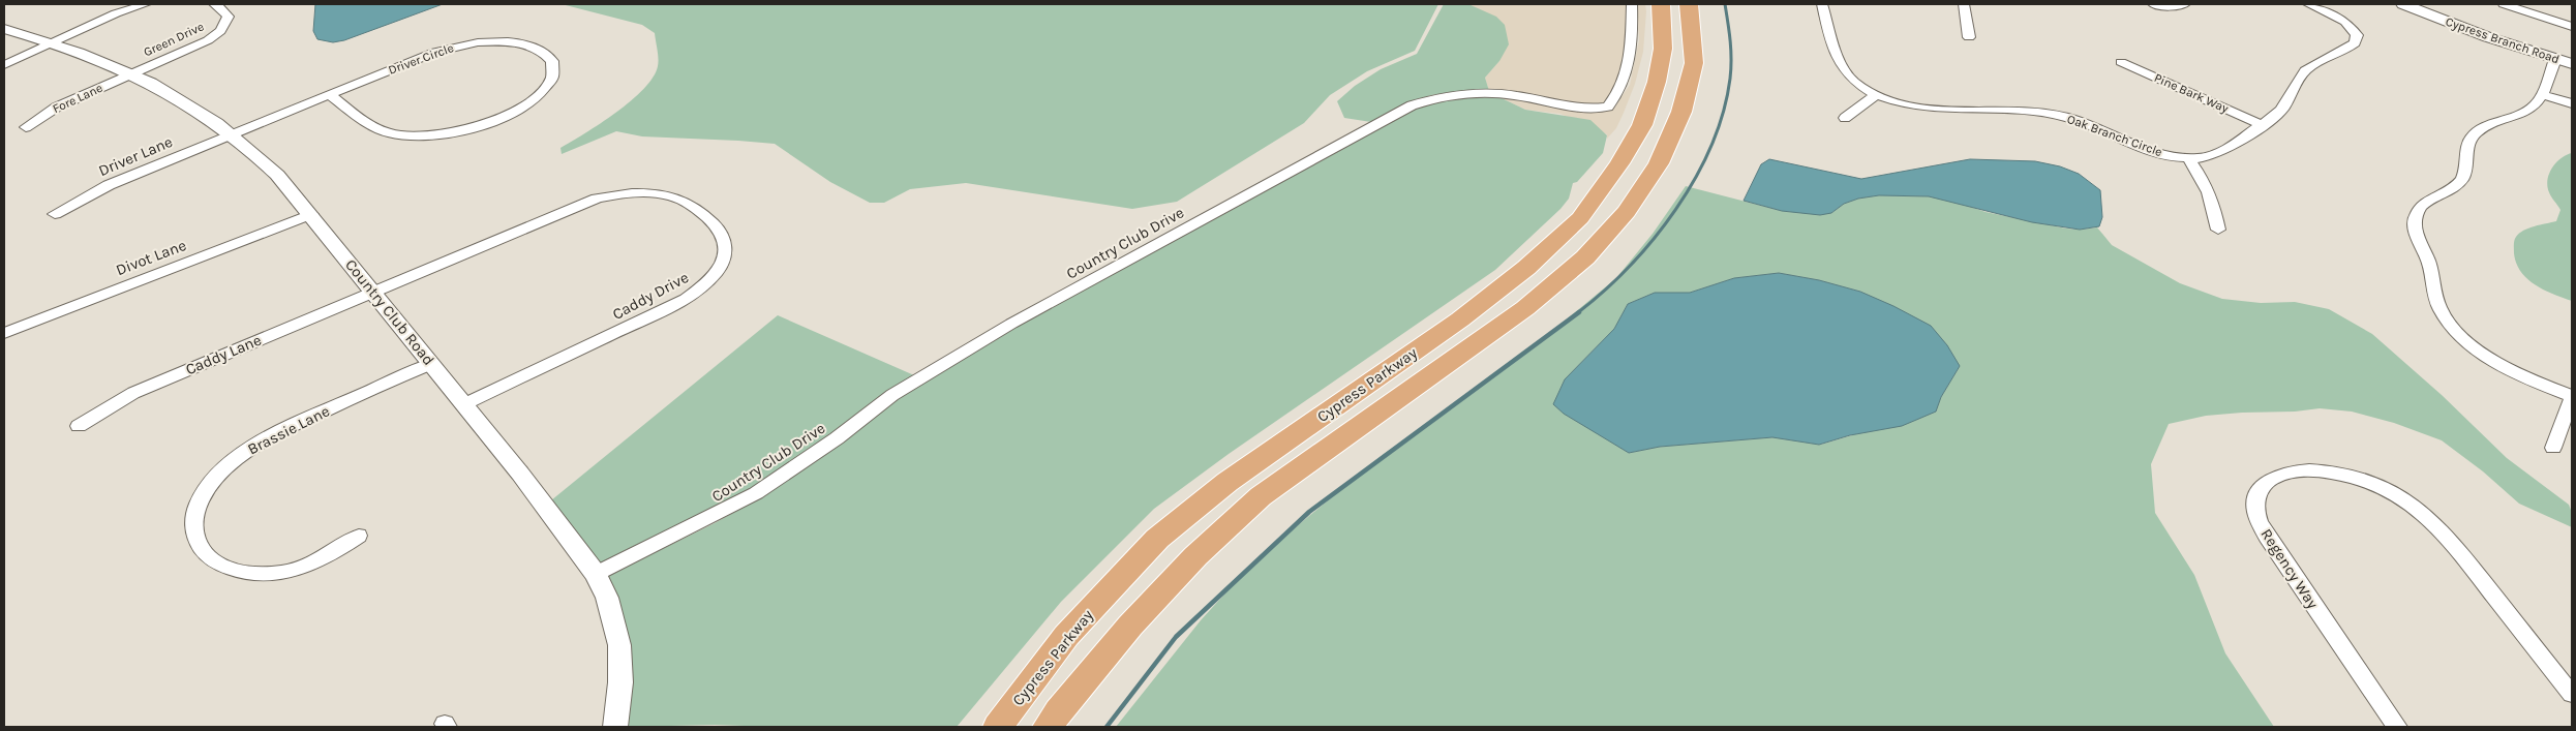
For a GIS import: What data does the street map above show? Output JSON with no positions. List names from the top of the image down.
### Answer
{
  "streets": {
    "main road": ["Cypress Parkway"],
    "street": [
      "Green Drive",
      "Cypress Branch Road",
      "Driver Circle",
      "Pine Bark Way",
      "Fore Lane",
      "Oak Branch Circle",
      "Driver Lane",
      "Country Club Drive",
      "Divot Lane",
      "Caddy Drive",
      "Country Club Road",
      "Caddy Lane",
      "Brassie Lane",
      "Regency Way"
    ]
  },
  "crossings": [
    ["Green Drive", "Fore Lane"],
    ["Green Drive", "Country Club Road"],
    ["Driver Circle", "Driver Lane"],
    ["Driver Circle", "Country Club Road"],
    ["Pine Bark Way", "Oak Branch Circle"],
    ["Fore Lane", "Country Club Road"],
    ["Driver Lane", "Country Club Road"],
    ["Country Club Drive", "Country Club Road"],
    ["Divot Lane", "Country Club Road"],
    ["Caddy Drive", "Country Club Road"],
    ["Caddy Drive", "Caddy Lane"],
    ["Country Club Road", "Caddy Lane"],
    ["Country Club Road", "Brassie Lane"]
  ]
}
